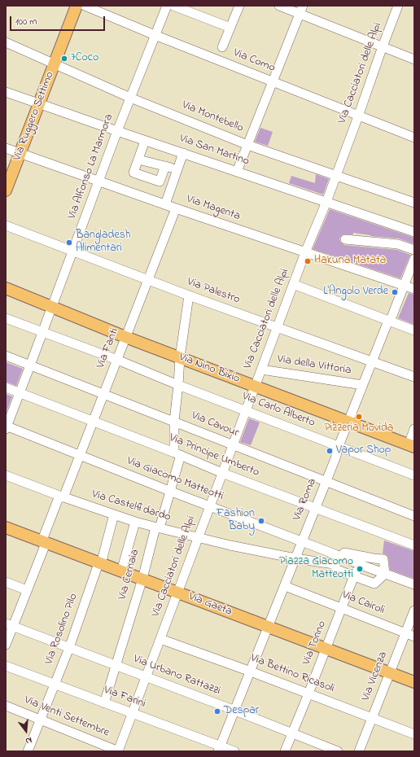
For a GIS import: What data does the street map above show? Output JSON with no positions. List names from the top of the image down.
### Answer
{
  "streets": {
    "main road": ["Via Ruggero Settimo", "Via Nino Bixio", "Via Gaeta"],
    "street": [
      "Via Como",
      "Via Cacciatori delle Alpi",
      "Via Montebello",
      "Via San Martino",
      "Via Alfonso La Marmora",
      "Via Magenta",
      "Via Palestro",
      "Via Fanti",
      "Via della Vittoria",
      "Via Carlo Alberto",
      "Via Cavour",
      "Via Principe Umberto",
      "Via Giacomo Matteotti",
      "Via Roma",
      "Via Castelfidardo",
      "Via Cernaia",
      "Via Cairoli",
      "Via Rosolino Pilo",
      "Via Torino",
      "Via Bettino Ricasoli",
      "Via Urbano Rattazzi",
      "Via Vicenza",
      "Via Farini",
      "Via Venti Settembre"
    ]
  },
  "crossings": [
    ["Via Como", "Via Cacciatori delle Alpi"],
    ["Via Como", "Via Alfonso La Marmora"],
    ["Via Cacciatori delle Alpi", "Via Montebello"],
    ["Via Cacciatori delle Alpi", "Via San Martino"],
    ["Via Cacciatori delle Alpi", "Via Magenta"],
    ["Via Cacciatori delle Alpi", "Via Palestro"],
    ["Via Cacciatori delle Alpi", "Via della Vittoria"],
    ["Via Cacciatori delle Alpi", "Via Nino Bixio"],
    ["Via Cacciatori delle Alpi", "Via Carlo Alberto"],
    ["Via Cacciatori delle Alpi", "Via Cavour"],
    ["Via Cacciatori delle Alpi", "Via Principe Umberto"],
    ["Via Cacciatori delle Alpi", "Via Giacomo Matteotti"],
    ["Via Cacciatori delle Alpi", "Via Castelfidardo"],
    ["Via Cacciatori delle Alpi", "Via Gaeta"],
    ["Via Cacciatori delle Alpi", "Via Bettino Ricasoli"],
    ["Via Cacciatori delle Alpi", "Via Urbano Rattazzi"],
    ["Via Cacciatori delle Alpi", "Via Farini"],
    ["Via Cacciatori delle Alpi", "Via Venti Settembre"],
    ["Via Ruggero Settimo", "Via Montebello"],
    ["Via Ruggero Settimo", "Via San Martino"],
    ["Via Ruggero Settimo", "Via Magenta"],
    ["Via Montebello", "Via Alfonso La Marmora"],
    ["Via San Martino", "Via Alfonso La Marmora"],
    ["Via Alfonso La Marmora", "Via Magenta"],
    ["Via Alfonso La Marmora", "Via Palestro"],
    ["Via Alfonso La Marmora", "Via Nino Bixio"],
    ["Via Alfonso La Marmora", "Via Carlo Alberto"],
    ["Via Alfonso La Marmora", "Via Cavour"],
    ["Via Alfonso La Marmora", "Via Principe Umberto"],
    ["Via Alfonso La Marmora", "Via Giacomo Matteotti"],
    ["Via Magenta", "Via Fanti"],
    ["Via Magenta", "Via Roma"],
    ["Via Palestro", "Via Fanti"],
    ["Via Palestro", "Via Roma"],
    ["Via Palestro", "Via Cernaia"],
    ["Via Fanti", "Via Nino Bixio"],
    ["Via Fanti", "Via Carlo Alberto"],
    ["Via Fanti", "Via Cavour"],
    ["Via Fanti", "Via Principe Umberto"],
    ["Via Fanti", "Via Giacomo Matteotti"],
    ["Via Fanti", "Via Castelfidardo"],
    ["Via Fanti", "Via Gaeta"],
    ["Via Fanti", "Via Urbano Rattazzi"],
    ["Via della Vittoria", "Via Roma"],
    ["Via Nino Bixio", "Via Roma"],
    ["Via Nino Bixio", "Via Cernaia"],
    ["Via Carlo Alberto", "Via Roma"],
    ["Via Carlo Alberto", "Via Cernaia"],
    ["Via Cavour", "Via Roma"],
    ["Via Cavour", "Via Cernaia"],
    ["Via Principe Umberto", "Via Roma"],
    ["Via Principe Umberto", "Via Cernaia"],
    ["Via Giacomo Matteotti", "Via Roma"],
    ["Via Giacomo Matteotti", "Via Cernaia"],
    ["Via Giacomo Matteotti", "Via Torino"],
    ["Via Roma", "Via Castelfidardo"],
    ["Via Roma", "Via Cairoli"],
    ["Via Roma", "Via Gaeta"],
    ["Via Roma", "Via Bettino Ricasoli"],
    ["Via Roma", "Via Urbano Rattazzi"],
    ["Via Roma", "Via Farini"],
    ["Via Castelfidardo", "Via Cernaia"],
    ["Via Castelfidardo", "Via Rosolino Pilo"],
    ["Via Castelfidardo", "Via Torino"],
    ["Via Cernaia", "Via Gaeta"],
    ["Via Cernaia", "Via Urbano Rattazzi"],
    ["Via Cernaia", "Via Farini"],
    ["Via Cairoli", "Via Torino"],
    ["Via Cairoli", "Via Vicenza"],
    ["Via Gaeta", "Via Rosolino Pilo"],
    ["Via Gaeta", "Via Torino"],
    ["Via Gaeta", "Via Vicenza"],
    ["Via Rosolino Pilo", "Via Urbano Rattazzi"],
    ["Via Rosolino Pilo", "Via Farini"],
    ["Via Rosolino Pilo", "Via Venti Settembre"],
    ["Via Torino", "Via Bettino Ricasoli"],
    ["Via Torino", "Via Urbano Rattazzi"],
    ["Via Bettino Ricasoli", "Via Vicenza"]
  ],
  "places": [
    "7Coco",
    "Bangladesh Alimentari",
    "Hakuna Matata",
    "L'Angolo Verde",
    "Pizzeria Movida",
    "Vapor Shop",
    "Fashion Baby",
    "Piazza Giacomo Matteotti",
    "Despar"
  ],
  "scale_bar": "100 m",
  "north": "bottom"
}
